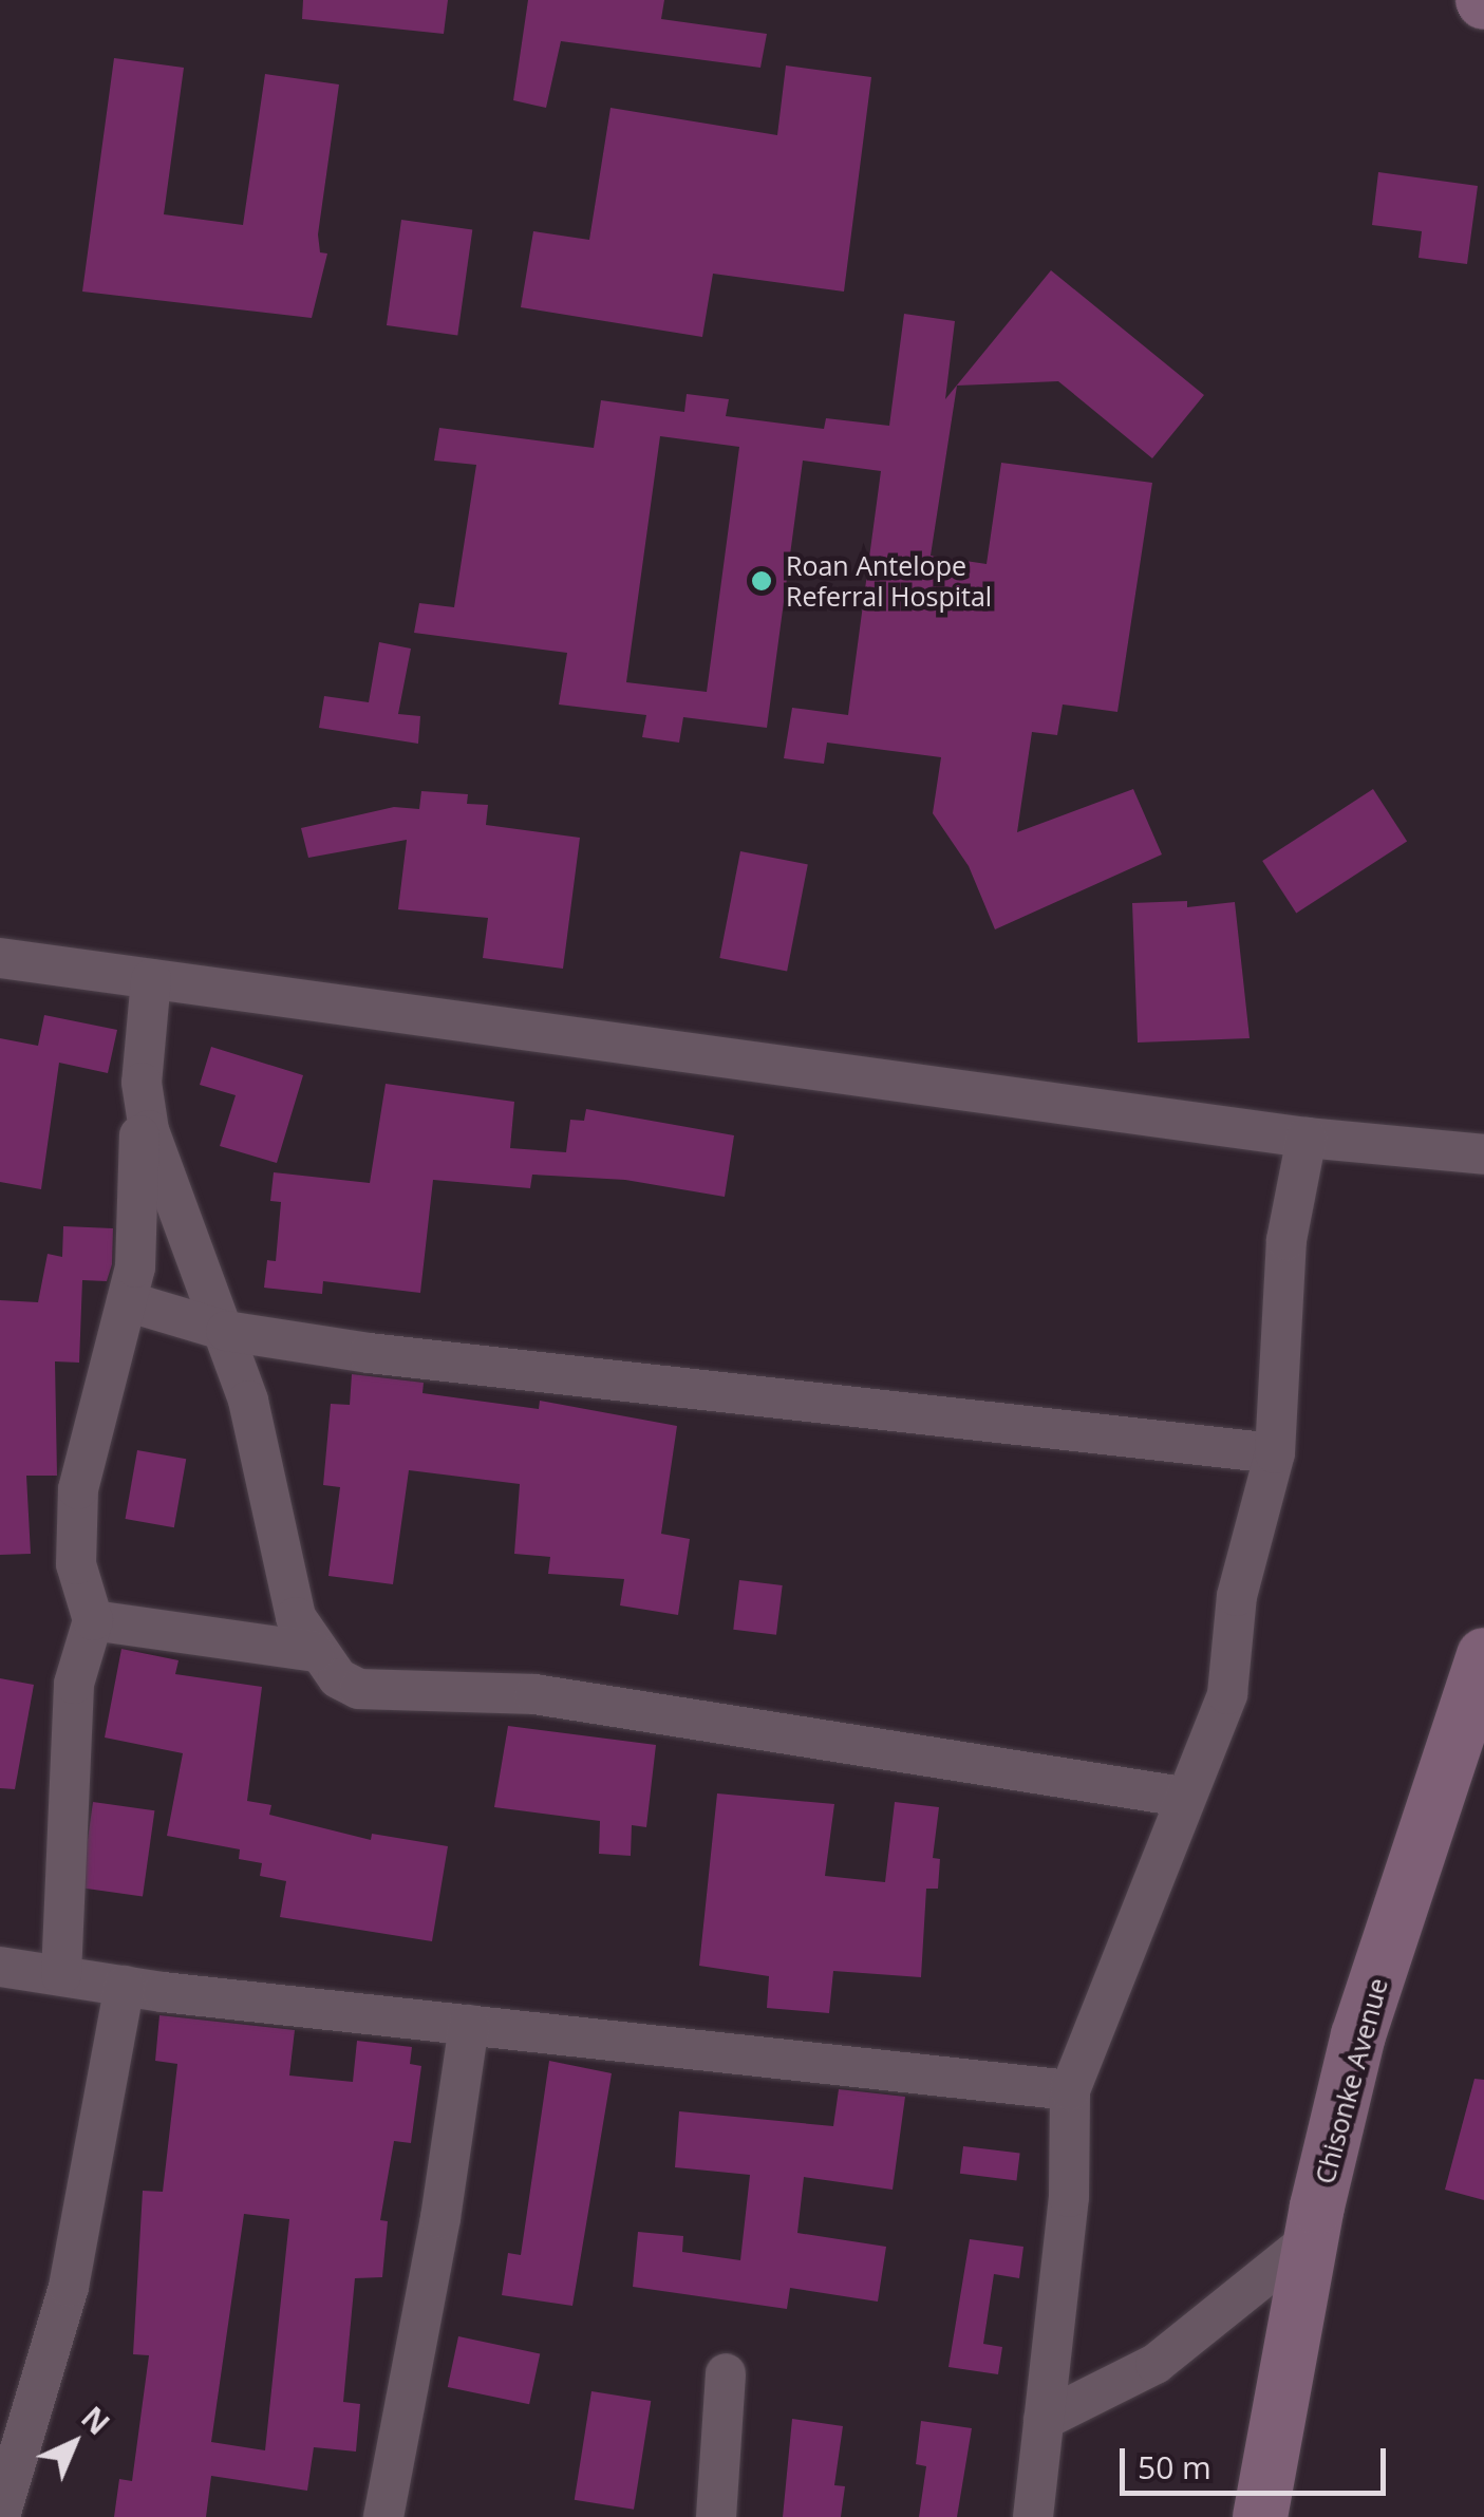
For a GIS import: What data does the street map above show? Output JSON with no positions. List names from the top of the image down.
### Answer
{
  "streets": {
    "street": ["Chisonke Avenue"]
  },
  "places": ["Roan Antelope Referral Hospital"],
  "scale_bar": "50 m",
  "north": "top right"
}
